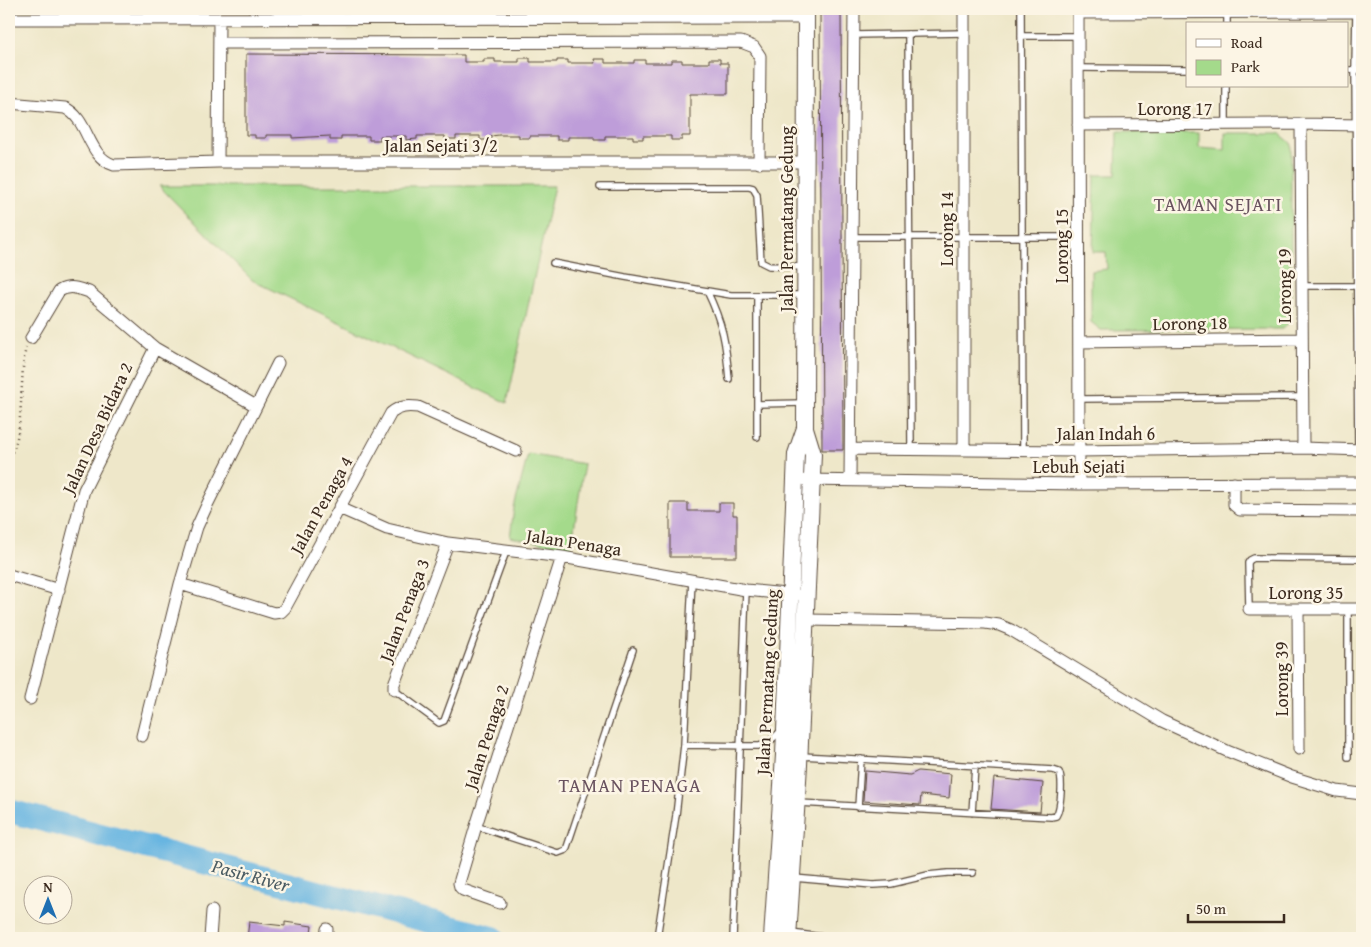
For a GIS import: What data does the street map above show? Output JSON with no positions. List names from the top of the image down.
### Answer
{
  "streets": {
    "main road": ["Jalan Permatang Gedung"],
    "street": [
      "Lorong 17",
      "Jalan Sejati 3/2",
      "Lorong 14",
      "Lorong 15",
      "Lorong 19",
      "Lorong 18",
      "Jalan Desa Bidara 2",
      "Jalan Indah 6",
      "Lebuh Sejati",
      "Jalan Penaga 4",
      "Jalan Penaga",
      "Lorong 35",
      "Jalan Penaga 3",
      "Lorong 39",
      "Jalan Penaga 2"
    ]
  },
  "crossings": [
    ["Lorong 17", "Lorong 15"],
    ["Lorong 17", "Lorong 19"],
    ["Jalan Sejati 3/2", "Jalan Permatang Gedung"],
    ["Jalan Permatang Gedung", "Lebuh Sejati"],
    ["Jalan Permatang Gedung", "Jalan Penaga"],
    ["Lorong 14", "Jalan Indah 6"],
    ["Lorong 15", "Lorong 18"],
    ["Lorong 15", "Jalan Indah 6"],
    ["Lorong 15", "Lebuh Sejati"],
    ["Lorong 19", "Lorong 18"],
    ["Lorong 19", "Jalan Indah 6"],
    ["Jalan Penaga 4", "Jalan Penaga"],
    ["Jalan Penaga", "Jalan Penaga 3"],
    ["Jalan Penaga", "Jalan Penaga 2"],
    ["Lorong 35", "Lorong 39"]
  ],
  "districts": ["TAMAN SEJATI", "TAMAN PENAGA"],
  "water": ["Pasir River"],
  "legend": ["Road", "Park"],
  "scale_bar": "50 m",
  "north": "top"
}
